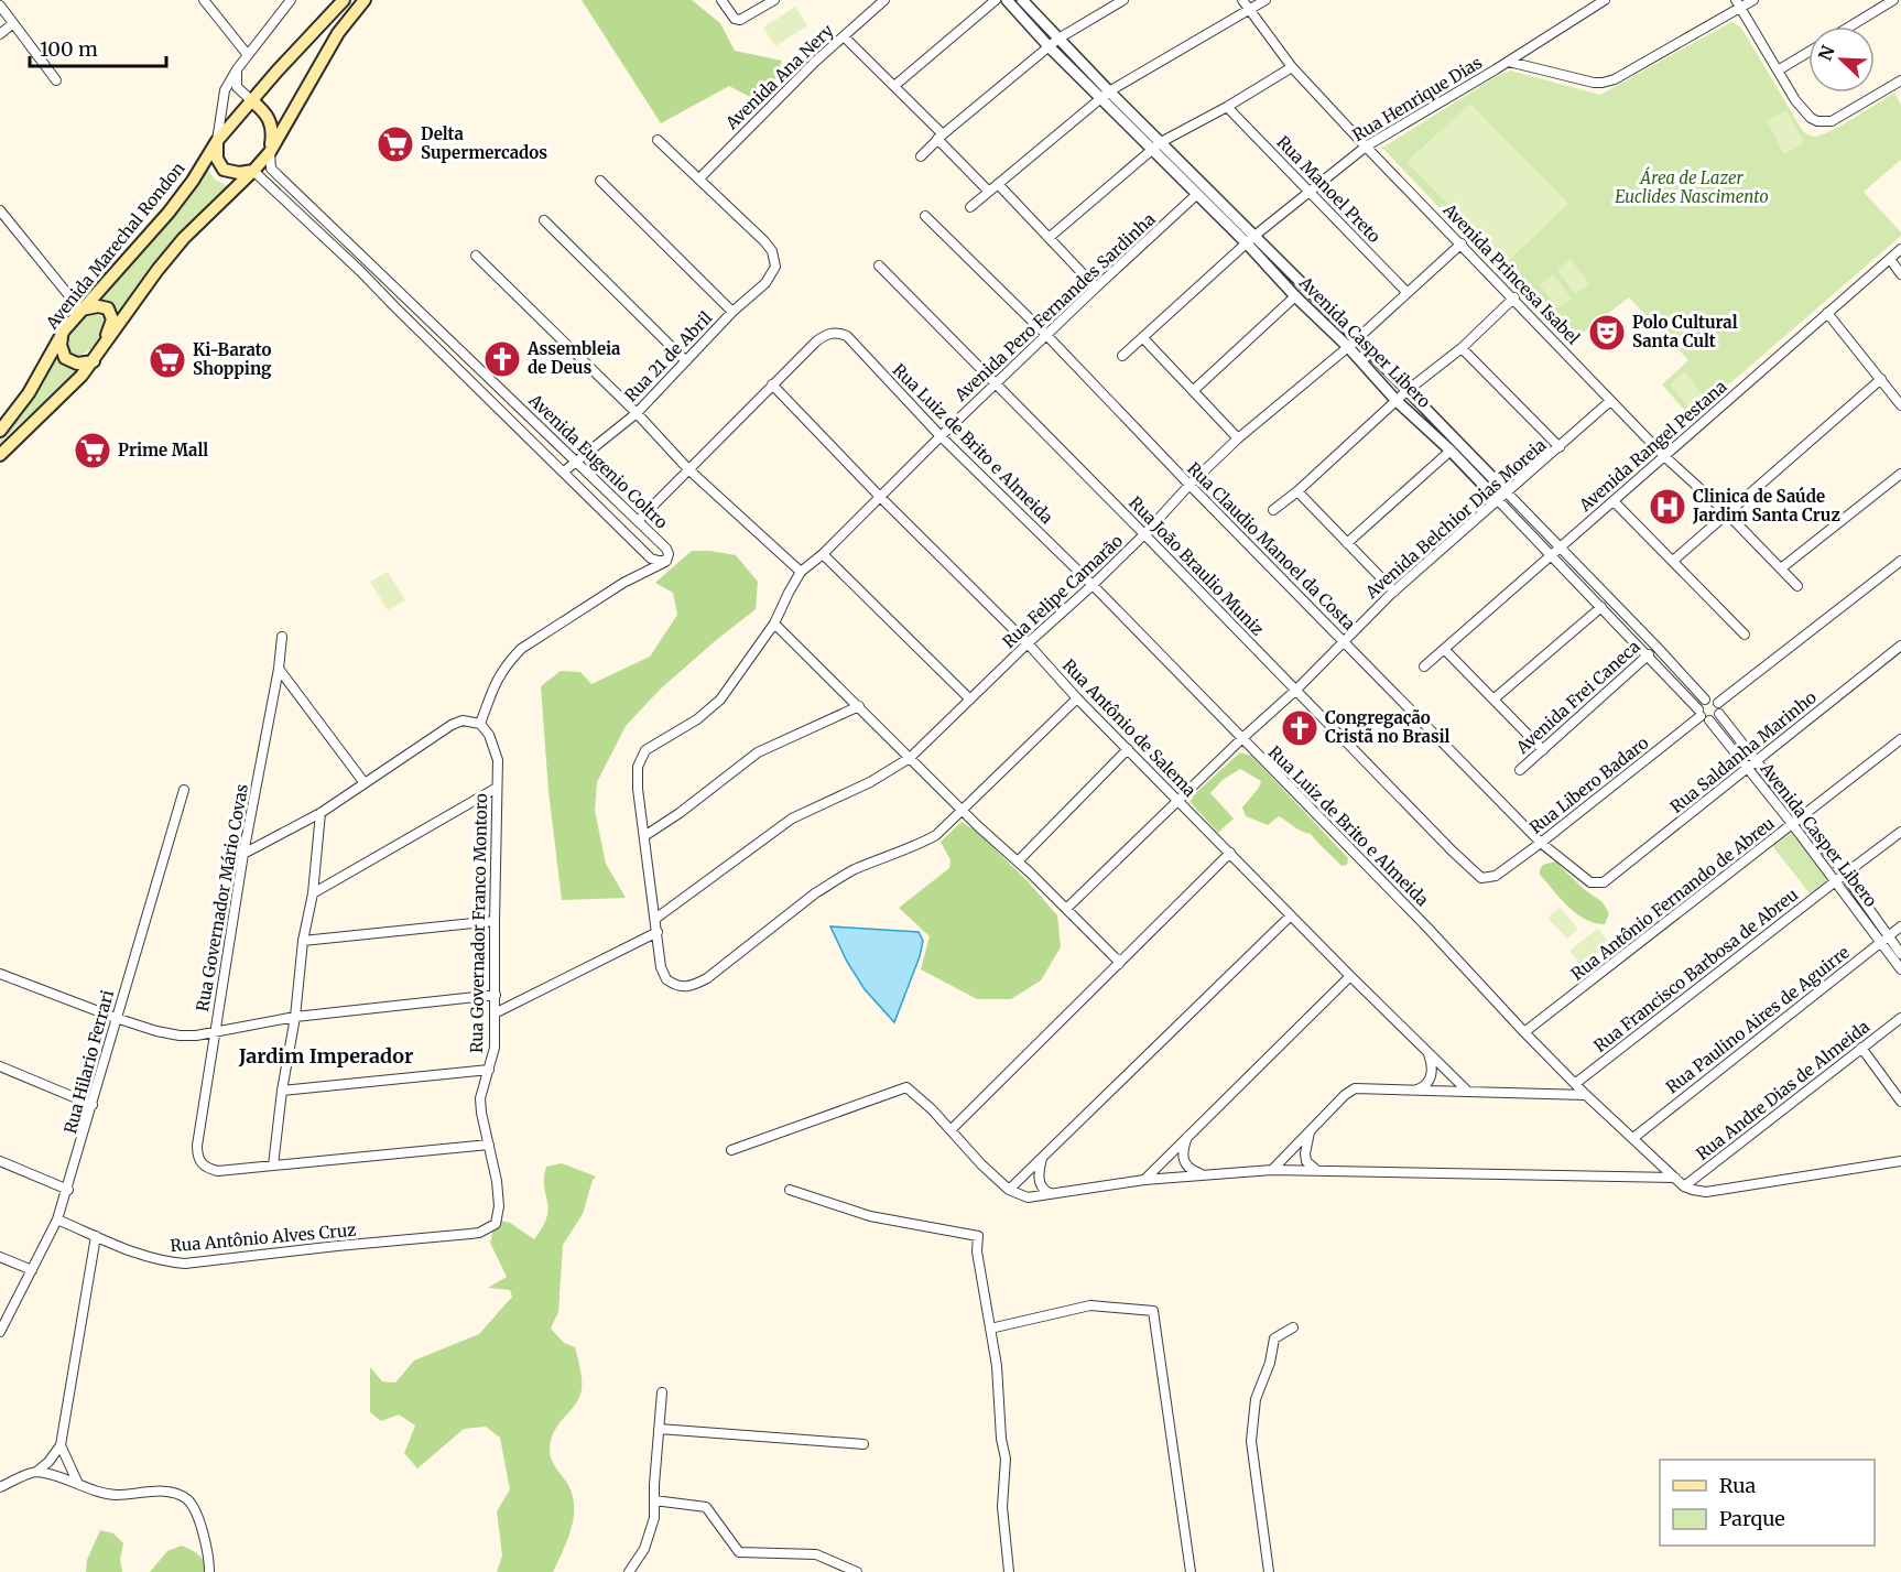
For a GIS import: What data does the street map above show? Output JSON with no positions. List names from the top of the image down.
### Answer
{
  "streets": {
    "main road": ["Avenida Marechal Rondon"],
    "street": [
      "Avenida Ana Nery",
      "Rua Henrique Dias",
      "Rua Manoel Preto",
      "Avenida Princesa Isabel",
      "Avenida Pero Fernandes Sardinha",
      "Avenida Casper Libero",
      "Rua 21 de Abril",
      "Rua Luiz de Brito e Almeida",
      "Avenida Rangel Pestana",
      "Avenida Eugenio Coltro",
      "Avenida Belchior Dias Moreia",
      "Rua Claudio Manoel da Costa",
      "Rua João Braulio Muniz",
      "Rua Felipe Camarão",
      "Avenida Frei Caneca",
      "Rua Antônio de Salema",
      "Rua Saldanha Marinho",
      "Rua Libero Badaro",
      "Rua Governador Mário Covas",
      "Rua Antônio Fernando de Abreu",
      "Rua Governador Franco Montoro",
      "Rua Francisco Barbosa de Abreu",
      "Rua Paulino Aires de Aguirre",
      "Rua Hilario Ferrari",
      "Rua Andre Dias de Almeida",
      "Rua Antônio Alves Cruz"
    ]
  },
  "crossings": [
    ["Avenida Ana Nery", "Rua 21 de Abril"],
    ["Rua Henrique Dias", "Rua Manoel Preto"],
    ["Rua Henrique Dias", "Avenida Princesa Isabel"],
    ["Rua Henrique Dias", "Avenida Casper Libero"],
    ["Rua Manoel Preto", "Rua Felipe Camarão"],
    ["Avenida Marechal Rondon", "Avenida Eugenio Coltro"],
    ["Avenida Princesa Isabel", "Avenida Rangel Pestana"],
    ["Avenida Princesa Isabel", "Avenida Belchior Dias Moreia"],
    ["Avenida Princesa Isabel", "Rua Felipe Camarão"],
    ["Avenida Pero Fernandes Sardinha", "Avenida Casper Libero"],
    ["Avenida Pero Fernandes Sardinha", "Rua Luiz de Brito e Almeida"],
    ["Avenida Pero Fernandes Sardinha", "Rua Claudio Manoel da Costa"],
    ["Avenida Pero Fernandes Sardinha", "Rua João Braulio Muniz"],
    ["Avenida Pero Fernandes Sardinha", "Rua Antônio de Salema"],
    ["Avenida Casper Libero", "Avenida Rangel Pestana"],
    ["Avenida Casper Libero", "Avenida Belchior Dias Moreia"],
    ["Avenida Casper Libero", "Rua Felipe Camarão"],
    ["Avenida Casper Libero", "Avenida Frei Caneca"],
    ["Avenida Casper Libero", "Rua Saldanha Marinho"],
    ["Avenida Casper Libero", "Rua Libero Badaro"],
    ["Avenida Casper Libero", "Rua Antônio Fernando de Abreu"],
    ["Avenida Casper Libero", "Rua Francisco Barbosa de Abreu"],
    ["Avenida Casper Libero", "Rua Paulino Aires de Aguirre"],
    ["Rua 21 de Abril", "Avenida Eugenio Coltro"],
    ["Rua Luiz de Brito e Almeida", "Avenida Belchior Dias Moreia"],
    ["Rua Luiz de Brito e Almeida", "Rua Felipe Camarão"],
    ["Rua Luiz de Brito e Almeida", "Rua Antônio de Salema"],
    ["Rua Luiz de Brito e Almeida", "Rua Antônio Fernando de Abreu"],
    ["Rua Luiz de Brito e Almeida", "Rua Francisco Barbosa de Abreu"],
    ["Rua Luiz de Brito e Almeida", "Rua Paulino Aires de Aguirre"],
    ["Rua Luiz de Brito e Almeida", "Rua Andre Dias de Almeida"],
    ["Avenida Belchior Dias Moreia", "Rua Claudio Manoel da Costa"],
    ["Avenida Belchior Dias Moreia", "Rua João Braulio Muniz"],
    ["Avenida Belchior Dias Moreia", "Rua Antônio de Salema"],
    ["Rua Claudio Manoel da Costa", "Rua Felipe Camarão"],
    ["Rua Claudio Manoel da Costa", "Rua Saldanha Marinho"],
    ["Rua Claudio Manoel da Costa", "Rua Libero Badaro"],
    ["Rua João Braulio Muniz", "Rua Felipe Camarão"],
    ["Rua João Braulio Muniz", "Rua Libero Badaro"],
    ["Rua Felipe Camarão", "Rua Antônio de Salema"],
    ["Rua Governador Franco Montoro", "Rua Antônio Alves Cruz"],
    ["Rua Hilario Ferrari", "Rua Antônio Alves Cruz"]
  ],
  "districts": ["Jardim Imperador"],
  "parks": ["Área de Lazer Euclides Nascimento"],
  "places": {
    "supermarket": ["Delta Supermercados", "Ki-Barato Shopping", "Prime Mall"],
    "theatre": ["Polo Cultural Santa Cult"],
    "church": ["Assembleia de Deus", "Congregação Cristã no Brasil"],
    "hospital": ["Clinica de Saúde Jardim Santa Cruz"]
  },
  "legend": ["Rua", "Parque"],
  "scale_bar": "100 m",
  "north": "top left"
}
